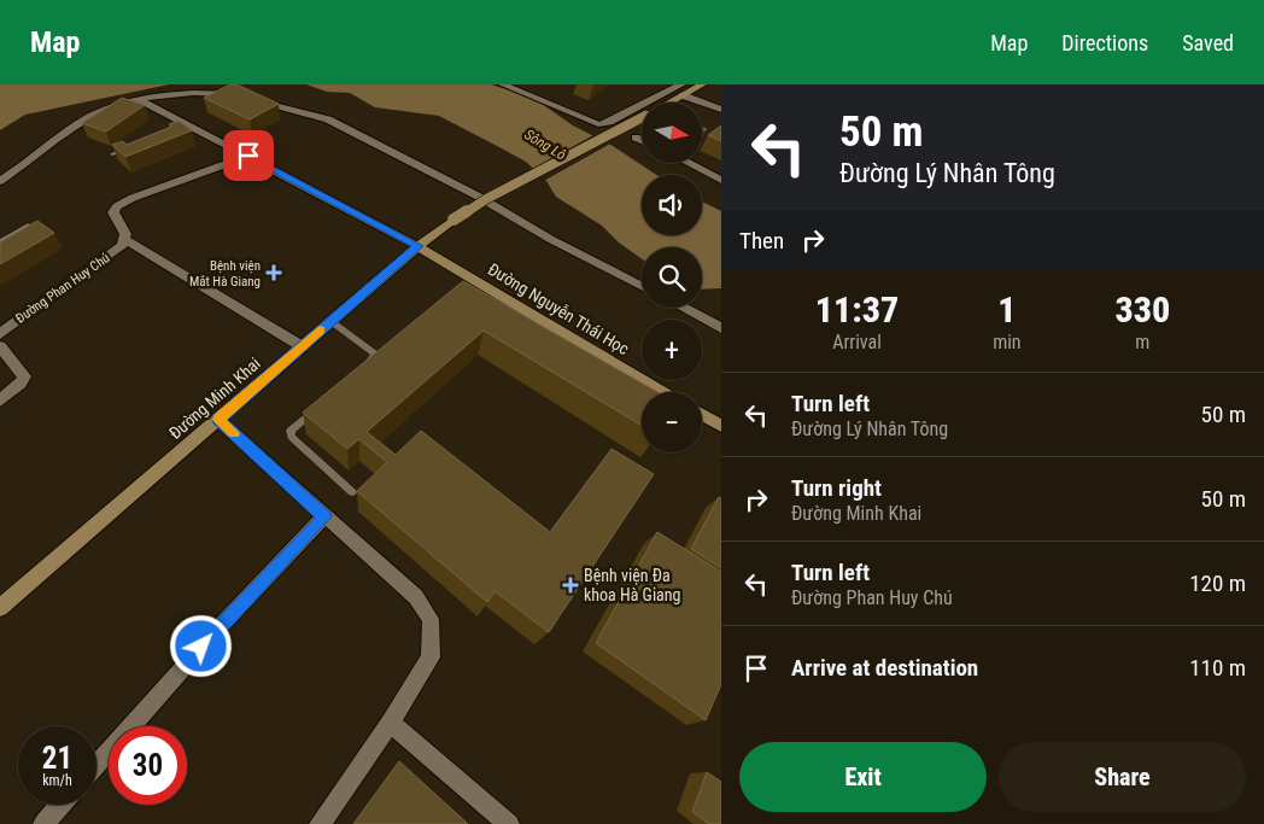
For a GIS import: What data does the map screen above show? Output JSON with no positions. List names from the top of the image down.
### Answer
{
  "streets": {
    "main road": ["Đường Nguyễn Thái Học", "Đường Minh Khai"],
    "street": ["Đường Phan Huy Chú"]
  },
  "crossings": [
    ["Đường Nguyễn Thái Học", "Đường Minh Khai"]
  ],
  "water": ["Sông Lô"],
  "places": {
    "health": ["Bệnh viện Mắt Hà Giang", "Bệnh viện Đa khoa Hà Giang"]
  },
  "north": "right",
  "page": {
    "header": "Map",
    "nav": ["Map", "Directions", "Saved"],
    "turn": ["50 m", "Đường Lý Nhân Tông"],
    "map_buttons": ["+", "−"],
    "then": "Then",
    "eta": [
      "11:37",
      "Arrival",
      "1",
      "min",
      "330",
      "m"
    ],
    "list": [
      {
        "name": "Turn left",
        "note": "Đường Lý Nhân Tông",
        "value": "50 m"
      },
      {
        "name": "Turn right",
        "note": "Đường Minh Khai",
        "value": "50 m"
      },
      {
        "name": "Turn left",
        "note": "Đường Phan Huy Chú",
        "value": "120 m"
      },
      {
        "name": "Arrive at destination",
        "value": "110 m"
      }
    ],
    "speed": "21 km/h",
    "limit": "30",
    "buttons": ["Exit", "Share"]
  }
}
